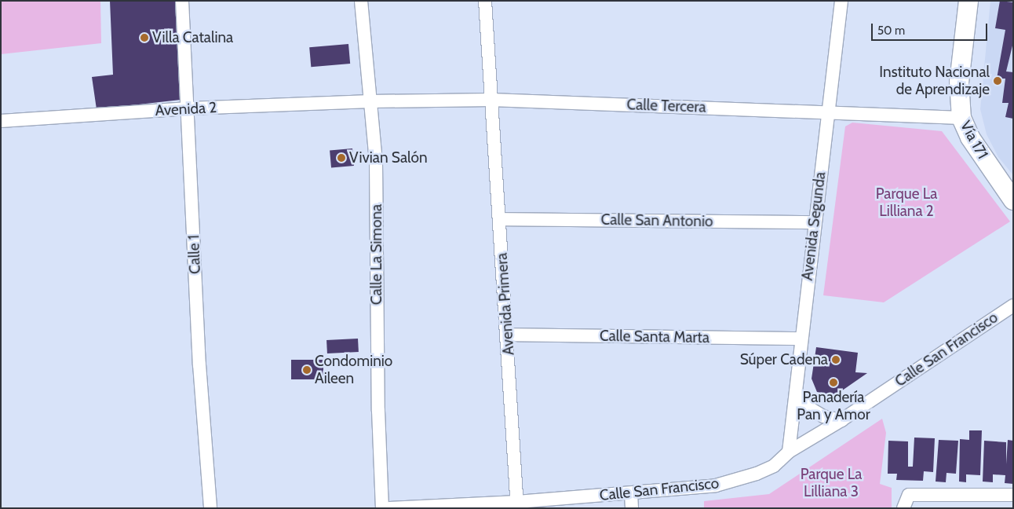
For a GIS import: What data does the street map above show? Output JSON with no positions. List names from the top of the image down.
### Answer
{
  "streets": {
    "main road": ["Vía 171"],
    "street": [
      "Calle Tercera",
      "Avenida 2",
      "Calle San Antonio",
      "Avenida Segunda",
      "Calle 1",
      "Calle La Simona",
      "Avenida Primera",
      "Calle Santa Marta",
      "Calle San Francisco"
    ]
  },
  "crossings": [
    ["Calle Tercera", "Avenida 2"],
    ["Calle Tercera", "Vía 171"],
    ["Calle Tercera", "Avenida Segunda"],
    ["Calle Tercera", "Calle La Simona"],
    ["Calle Tercera", "Avenida Primera"],
    ["Avenida 2", "Calle 1"],
    ["Avenida 2", "Calle La Simona"],
    ["Calle San Antonio", "Avenida Segunda"],
    ["Calle San Antonio", "Avenida Primera"],
    ["Avenida Segunda", "Calle Santa Marta"],
    ["Avenida Segunda", "Calle San Francisco"],
    ["Avenida Primera", "Calle Santa Marta"],
    ["Avenida Primera", "Calle San Francisco"]
  ],
  "parks": ["Parque La Lilliana 2", "Parque La Lilliana 3"],
  "places": [
    "Villa Catalina",
    "Instituto Nacional de Aprendizaje",
    "Vivian Salón",
    "Súper Cadena",
    "Condominio Aileen",
    "Panadería Pan y Amor"
  ],
  "scale_bar": "50 m"
}
